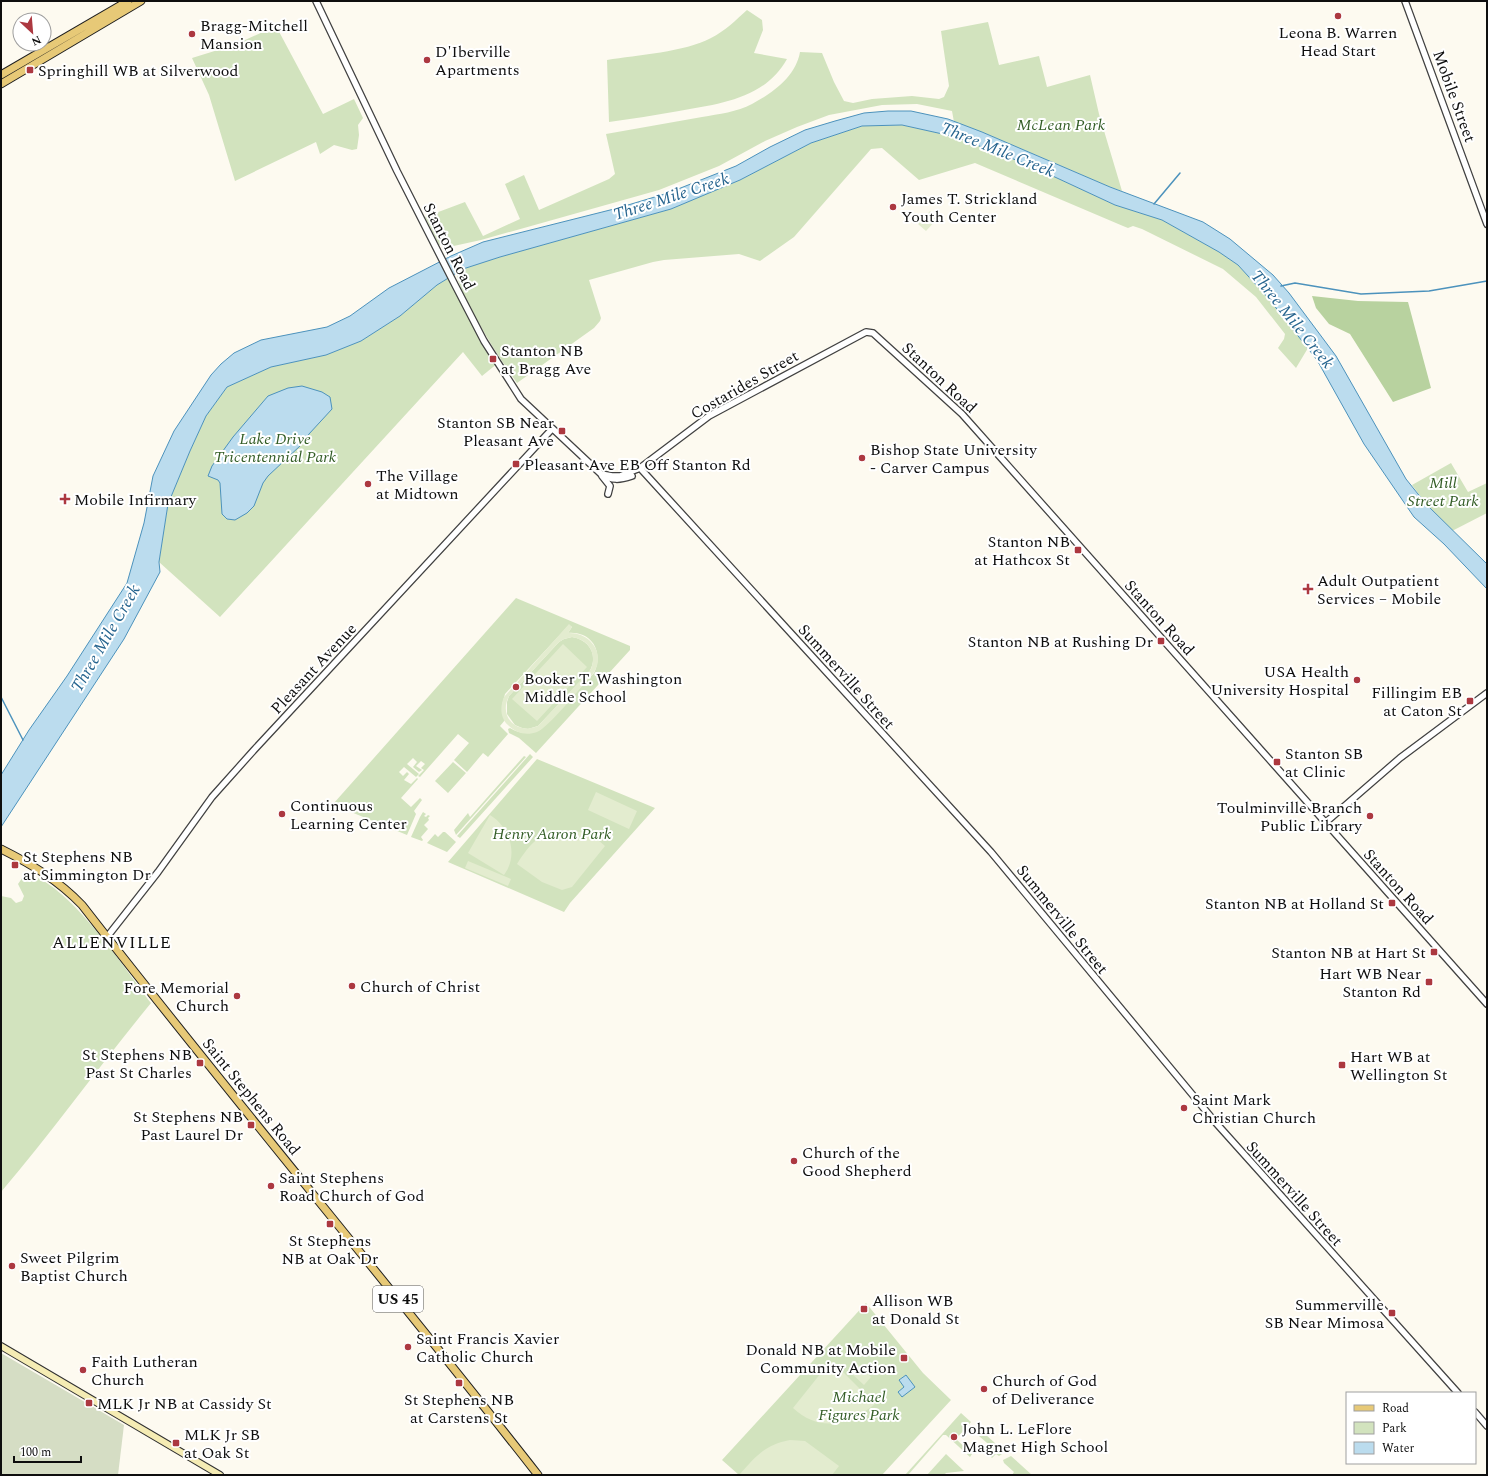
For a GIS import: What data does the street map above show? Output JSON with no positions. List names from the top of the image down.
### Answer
{
  "streets": {
    "main road": ["Saint Stephens Road", "US 45"],
    "street": [
      "Mobile Street",
      "Stanton Road",
      "Costarides Street",
      "Pleasant Avenue",
      "Summerville Street"
    ]
  },
  "crossings": [
    ["Stanton Road", "Costarides Street"],
    ["Stanton Road", "Pleasant Avenue"],
    ["Costarides Street", "Summerville Street"],
    ["Pleasant Avenue", "Saint Stephens Road"]
  ],
  "districts": ["ALLENVILLE"],
  "water": ["Three Mile Creek"],
  "parks": [
    "McLean Park",
    "Lake Drive Tricentennial Park",
    "Mill Street Park",
    "Henry Aaron Park",
    "Michael Figures Park"
  ],
  "places": {
    "other": [
      "Leona B. Warren Head Start",
      "Bragg-Mitchell Mansion",
      "D'Iberville Apartments",
      "James T. Strickland Youth Center",
      "Bishop State University - Carver Campus",
      "The Village at Midtown",
      "USA Health University Hospital",
      "Booker T. Washington Middle School",
      "Continuous Learning Center",
      "Toulminville Branch Public Library",
      "Church of Christ",
      "Fore Memorial Church",
      "Saint Mark Christian Church",
      "Church of the Good Shepherd",
      "Saint Stephens Road Church of God",
      "Sweet Pilgrim Baptist Church",
      "Saint Francis Xavier Catholic Church",
      "Faith Lutheran Church",
      "Church of God of Deliverance",
      "John L. LeFlore Magnet High School"
    ],
    "transit": [
      "Springhill WB at Silverwood",
      "Stanton NB at Bragg Ave",
      "Stanton SB Near Pleasant Ave",
      "Pleasant Ave EB Off Stanton Rd",
      "Stanton NB at Hathcox St",
      "Stanton NB at Rushing Dr",
      "Fillingim EB at Caton St",
      "Stanton SB at Clinic",
      "St Stephens NB at Simmington Dr",
      "Stanton NB at Holland St",
      "Stanton NB at Hart St",
      "Hart WB Near Stanton Rd",
      "St Stephens NB Past St Charles",
      "Hart WB at Wellington St",
      "St Stephens NB Past Laurel Dr",
      "St Stephens NB at Oak Dr",
      "Allison WB at Donald St",
      "Summerville SB Near Mimosa",
      "Donald NB at Mobile Community Action",
      "St Stephens NB at Carstens St",
      "MLK Jr NB at Cassidy St",
      "MLK Jr SB at Oak St"
    ],
    "health": ["Mobile Infirmary", "Adult Outpatient Services – Mobile"]
  },
  "legend": ["Road", "Park", "Water"],
  "scale_bar": "100 m",
  "north": "bottom right"
}
